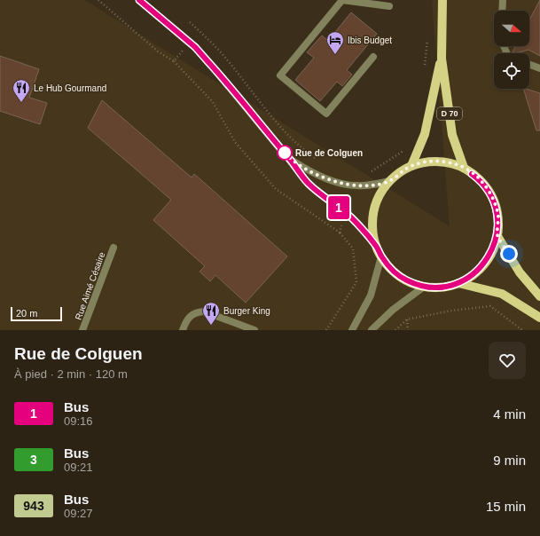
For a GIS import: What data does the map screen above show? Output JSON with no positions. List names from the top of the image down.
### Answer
{
  "streets": {
    "main road": ["D 70"],
    "street": ["Rue Aimé Césaire"]
  },
  "places": {
    "hotel": ["Ibis Budget"],
    "restaurant": ["Le Hub Gourmand", "Burger King"],
    "other": ["Rue de Colguen"]
  },
  "lines": ["bus line 1"],
  "scale_bar": "20 m",
  "north": "right",
  "page": {
    "on_map": "1",
    "scale": "20 m",
    "heading": ["Rue de Colguen", "À pied · 2 min · 120 m"],
    "list": [
      {
        "mark": "1",
        "name": "Bus",
        "note": "09:16",
        "value": "4 min"
      },
      {
        "mark": "3",
        "name": "Bus",
        "note": "09:21",
        "value": "9 min"
      },
      {
        "mark": "943",
        "name": "Bus",
        "note": "09:27",
        "value": "15 min"
      }
    ]
  }
}
